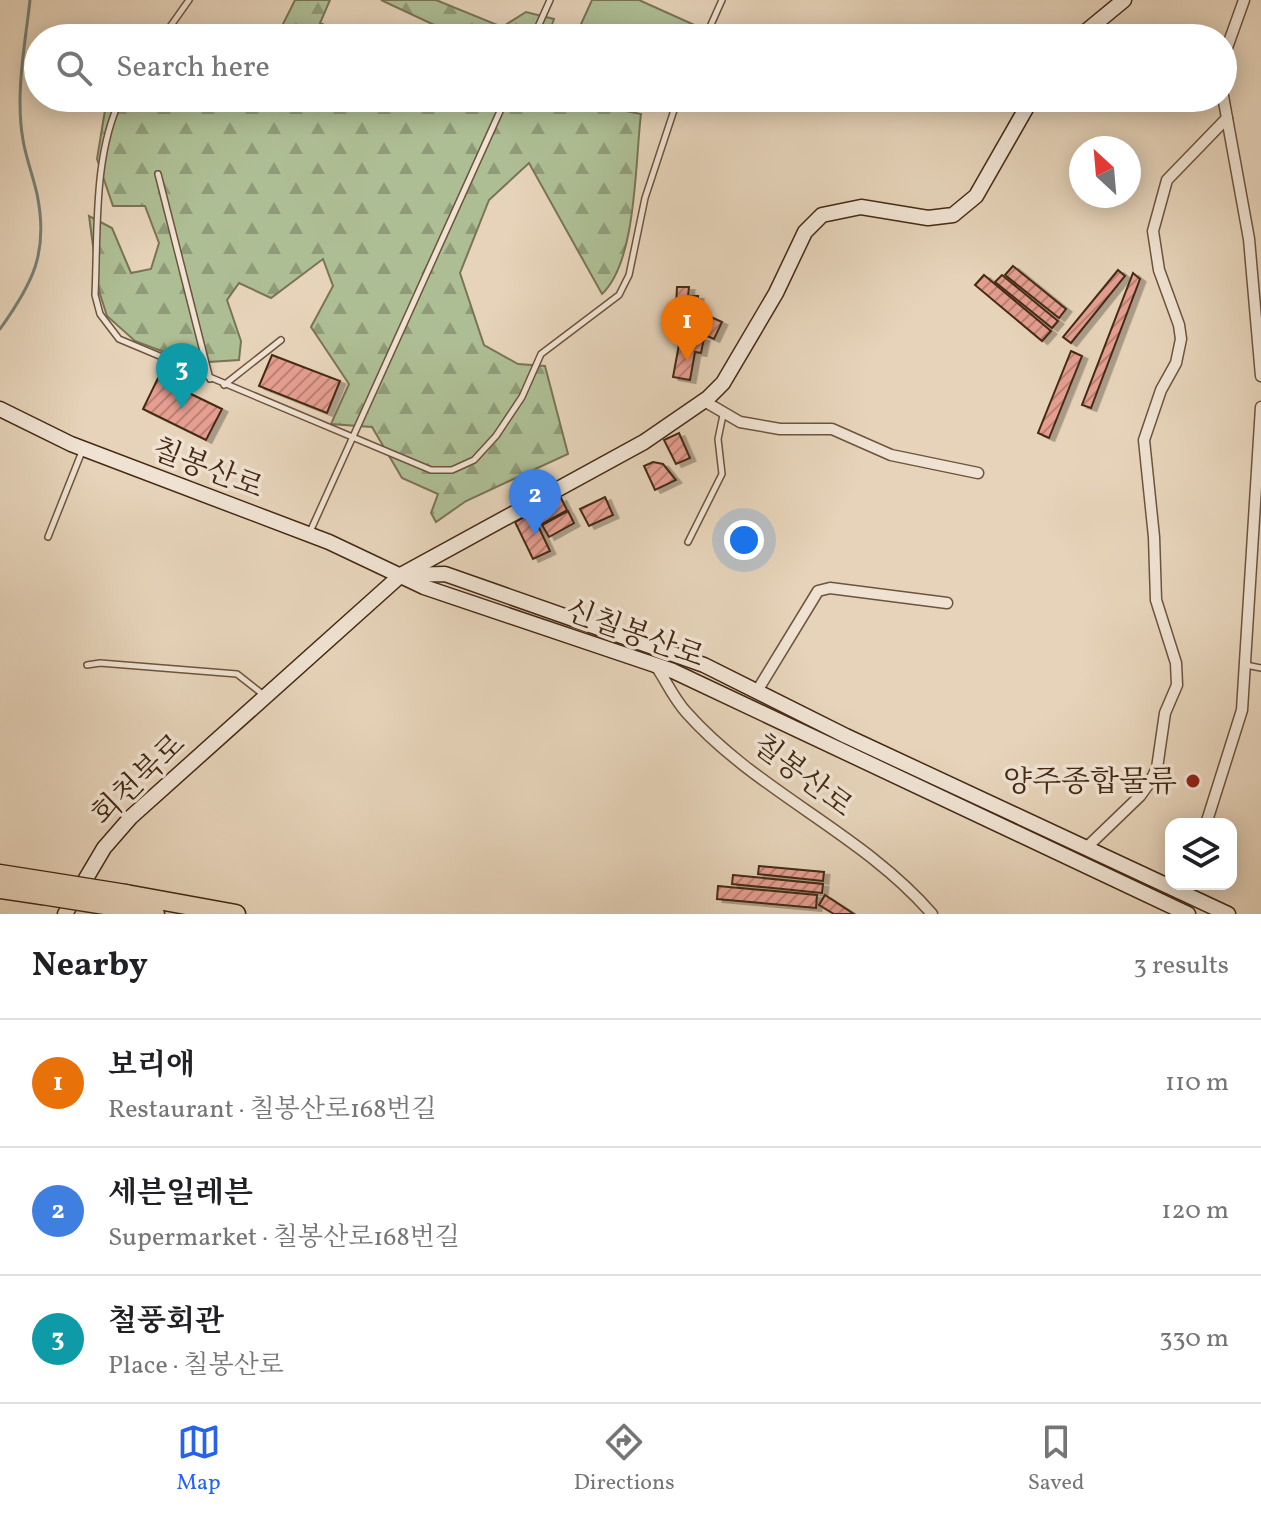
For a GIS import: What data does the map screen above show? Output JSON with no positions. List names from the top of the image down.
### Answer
{
  "streets": {
    "street": ["칠봉산로", "신칠봉산로", "회천북로"]
  },
  "crossings": [
    ["칠봉산로", "신칠봉산로"],
    ["칠봉산로", "회천북로"],
    ["신칠봉산로", "회천북로"]
  ],
  "places": ["양주종합물류"],
  "north": "top left",
  "page": {
    "search": "Search here",
    "pins": ["1", "3", "2"],
    "heading": ["Nearby", "3 results"],
    "list": [
      {
        "mark": "1",
        "name": "보리애",
        "note": "Restaurant · 칠봉산로168번길",
        "value": "110 m"
      },
      {
        "mark": "2",
        "name": "세븐일레븐",
        "note": "Supermarket · 칠봉산로168번길",
        "value": "120 m"
      },
      {
        "mark": "3",
        "name": "철풍회관",
        "note": "Place · 칠봉산로",
        "value": "330 m"
      }
    ],
    "nav": ["Map", "Directions", "Saved"]
  }
}
